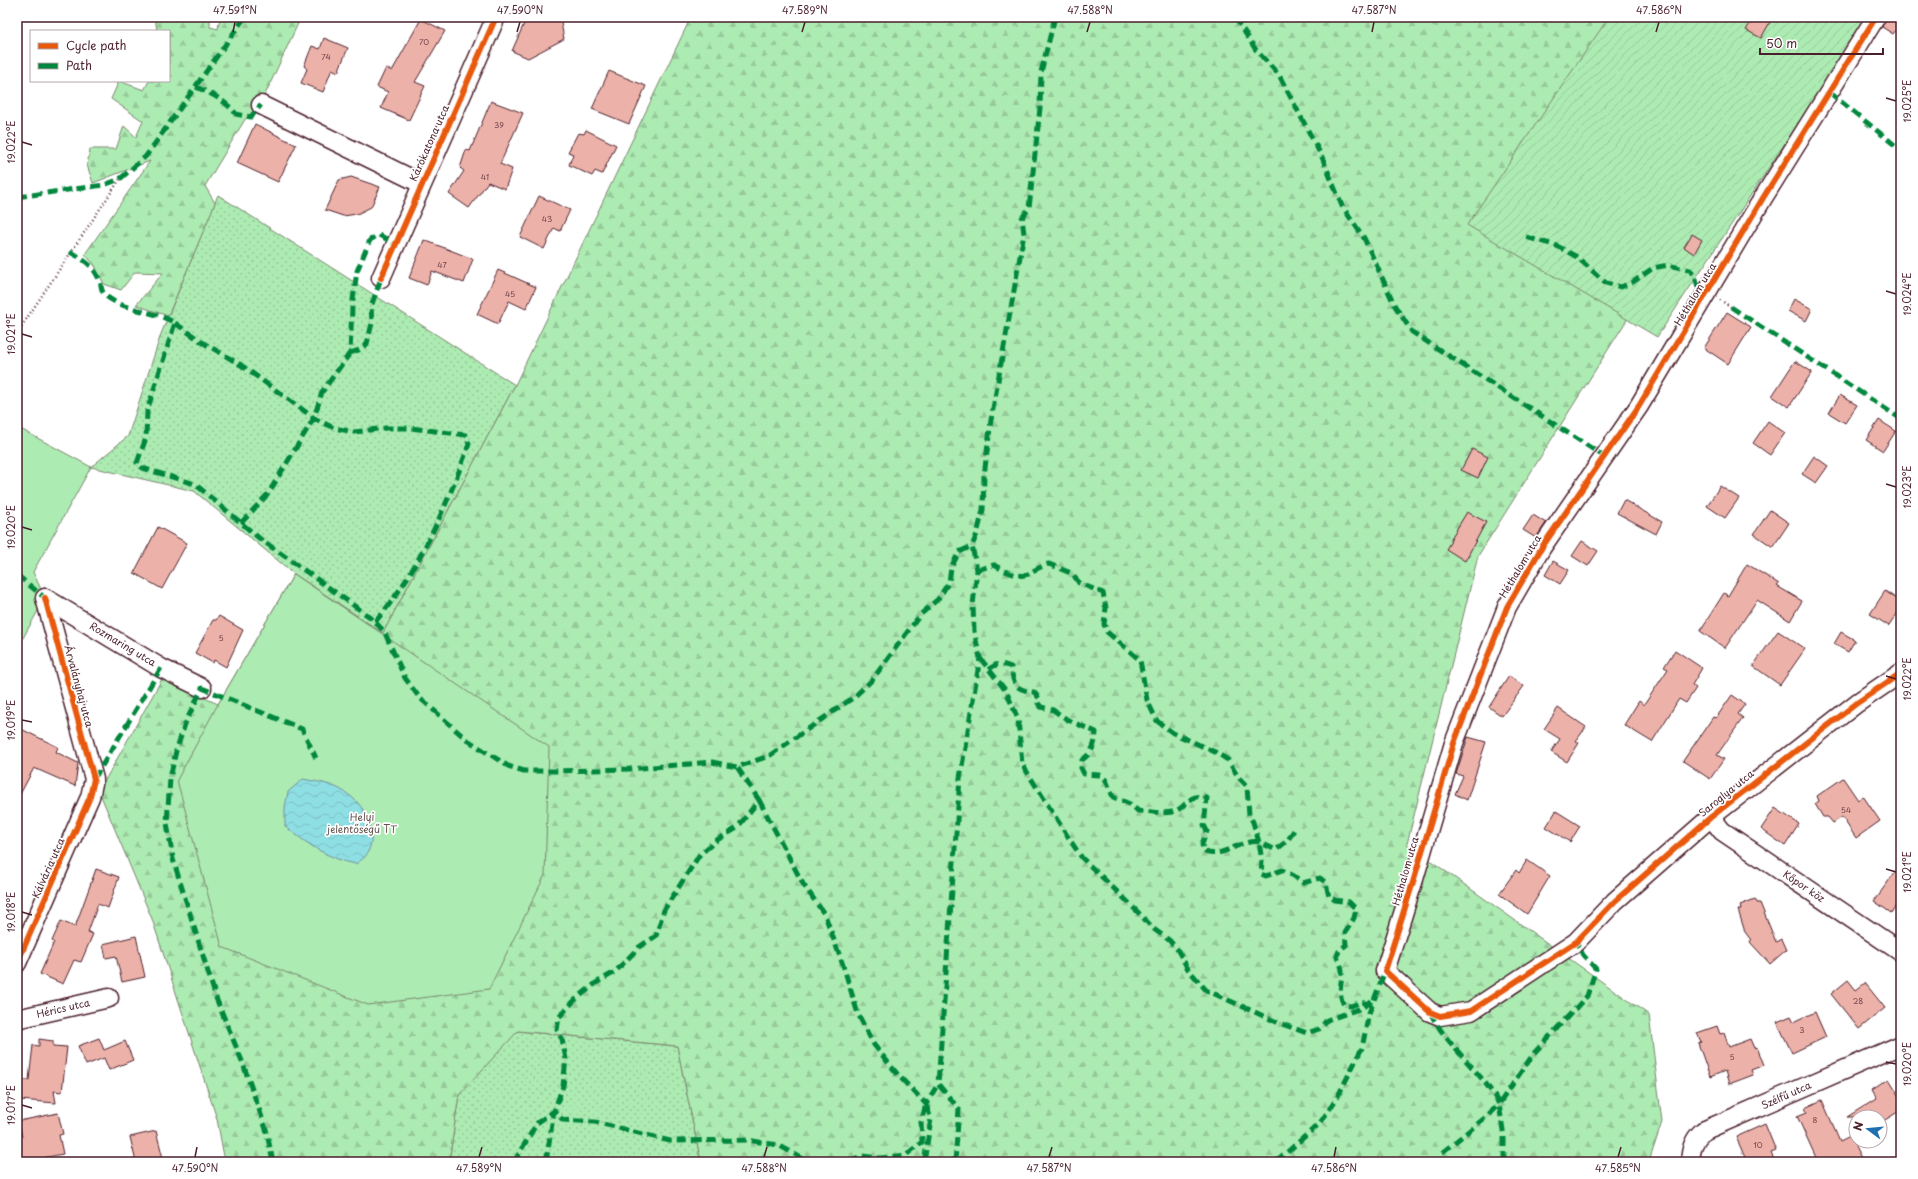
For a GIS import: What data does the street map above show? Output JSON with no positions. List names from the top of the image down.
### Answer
{
  "streets": {
    "street": [
      "Kárókatona utca",
      "Héthalom utca",
      "Rozmaring utca",
      "Árvalányhaj utca",
      "Saroglya utca",
      "Kálvária utca",
      "Kőpor köz",
      "Hérics utca",
      "Szélfű utca"
    ]
  },
  "crossings": [
    ["Héthalom utca", "Saroglya utca"],
    ["Rozmaring utca", "Árvalányhaj utca"],
    ["Árvalányhaj utca", "Kálvária utca"],
    ["Saroglya utca", "Kőpor köz"]
  ],
  "parks": ["Helyi jelentőségű TT"],
  "house_numbers": [
    "70",
    "74",
    "39",
    "41",
    "43",
    "47",
    "45",
    "5",
    "54",
    "28",
    "3",
    "5",
    "8",
    "10"
  ],
  "legend": ["Cycle path", "Path"],
  "scale_bar": "50 m",
  "north": "left",
  "coordinates": [
    "47.591°N",
    "47.590°N",
    "47.589°N",
    "47.588°N",
    "47.587°N",
    "47.586°N",
    "19.025°E",
    "19.022°E",
    "19.024°E",
    "19.021°E",
    "19.023°E",
    "19.020°E",
    "19.019°E",
    "19.018°E",
    "19.017°E",
    "47.585°N"
  ]
}
